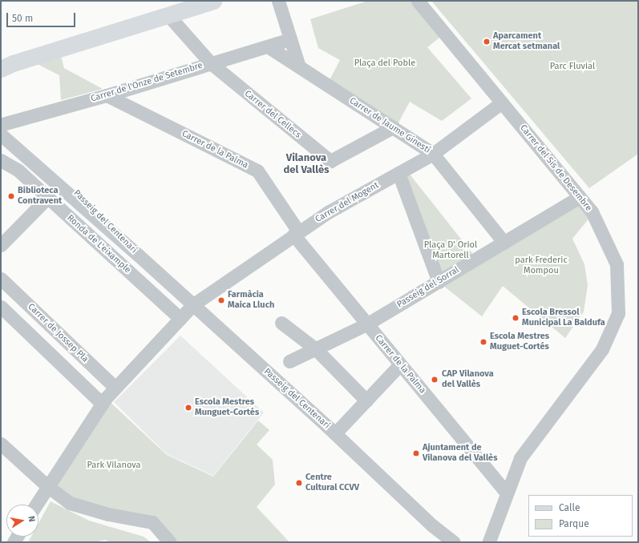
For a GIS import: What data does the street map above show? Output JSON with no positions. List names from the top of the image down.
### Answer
{
  "streets": {
    "street": [
      "Carrer de l'Onze de Setembre",
      "Carrer del Cellecs",
      "Carrer de Jaume Ginestí",
      "Carrer de la Palma",
      "Carrer del Sis de Desembre",
      "Carrer del Mogent",
      "Passeig del Centenari",
      "Ronda de L'eixample",
      "Passeig del Sorral",
      "Carrer de Jossep Pla"
    ]
  },
  "crossings": [
    ["Carrer de l'Onze de Setembre", "Carrer del Cellecs"],
    ["Carrer de l'Onze de Setembre", "Carrer de Jaume Ginestí"],
    ["Carrer de l'Onze de Setembre", "Carrer de la Palma"],
    ["Carrer de l'Onze de Setembre", "Passeig del Centenari"],
    ["Carrer del Cellecs", "Carrer de Jaume Ginestí"],
    ["Carrer de Jaume Ginestí", "Carrer del Mogent"],
    ["Carrer de Jaume Ginestí", "Passeig del Sorral"],
    ["Carrer de la Palma", "Carrer del Sis de Desembre"],
    ["Carrer de la Palma", "Carrer del Mogent"],
    ["Carrer de la Palma", "Passeig del Sorral"],
    ["Carrer del Sis de Desembre", "Carrer del Mogent"],
    ["Carrer del Sis de Desembre", "Passeig del Sorral"],
    ["Carrer del Mogent", "Passeig del Centenari"],
    ["Carrer del Mogent", "Ronda de L'eixample"],
    ["Carrer del Mogent", "Carrer de Jossep Pla"]
  ],
  "districts": ["Vilanova del Vallès"],
  "parks": [
    "Plaça del Poble",
    "Parc Fluvial",
    "Plaça D' Oriol Martorell",
    "park Frederic Mompou",
    "Park Vilanova"
  ],
  "places": [
    "Aparcament Mercat setmanal",
    "Biblioteca Contravent",
    "Farmàcia Maica Lluch",
    "Escola Bressol Municipal La Baldufa",
    "Escola Mestres Muguet-Cortés",
    "CAP Vilanova del Vallès",
    "Escola Mestres Munguet-Cortés",
    "Ajuntament de Vilanova del Vallès",
    "Centre Cultural CCVV"
  ],
  "legend": ["Calle", "Parque"],
  "scale_bar": "50 m",
  "north": "right"
}
